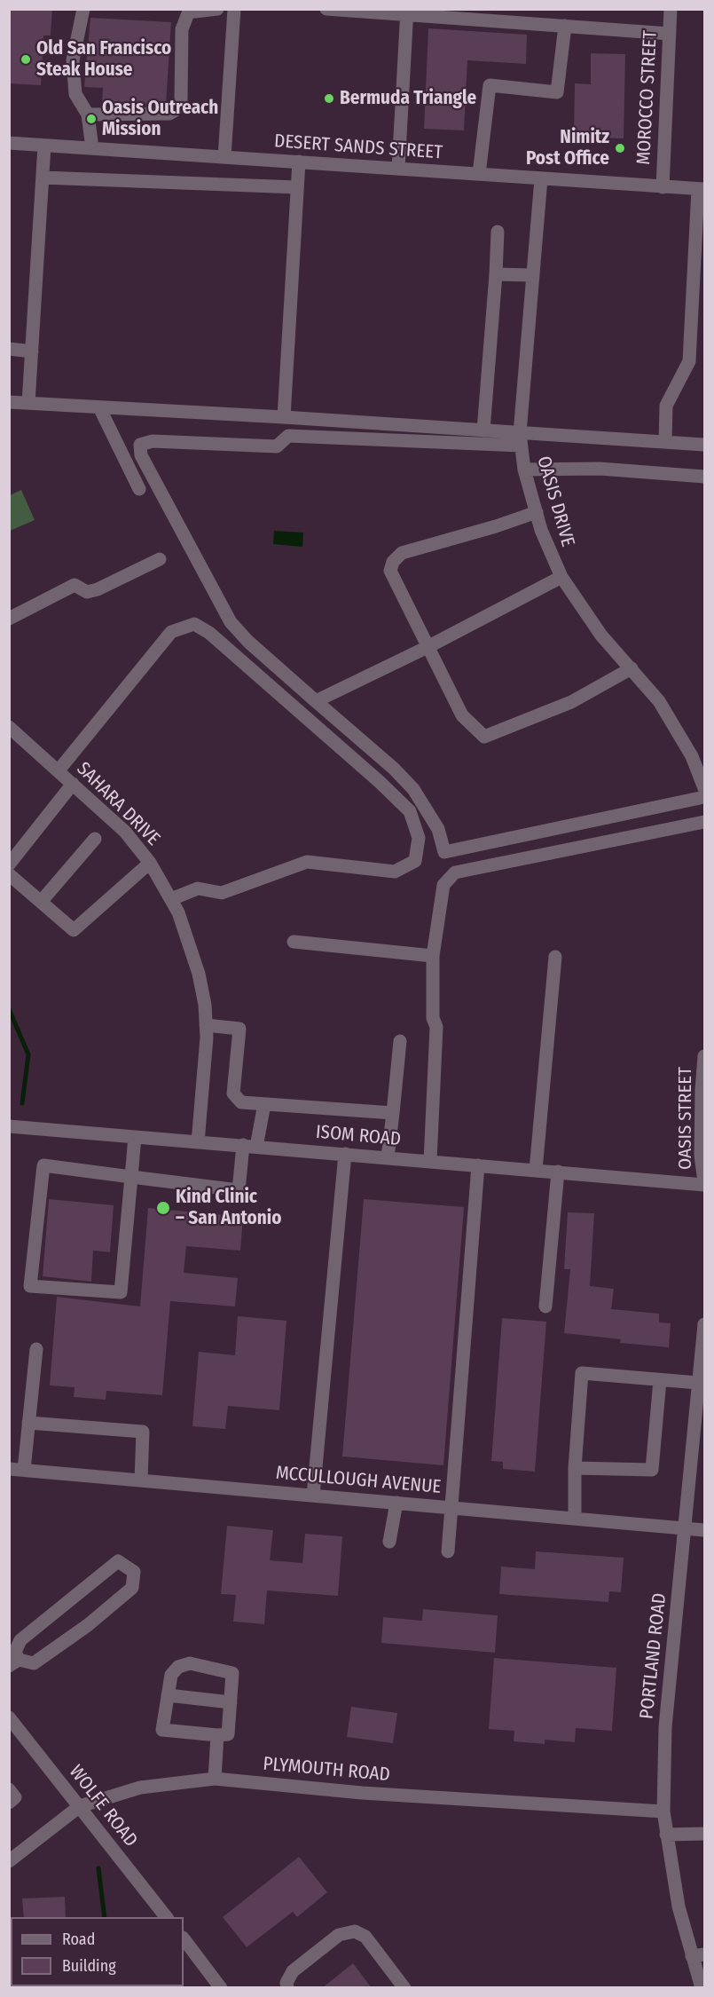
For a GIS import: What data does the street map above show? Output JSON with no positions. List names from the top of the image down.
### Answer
{
  "streets": {
    "street": [
      "MOROCCO STREET",
      "DESERT SANDS STREET",
      "OASIS DRIVE",
      "SAHARA DRIVE",
      "OASIS STREET",
      "ISOM ROAD",
      "MCCULLOUGH AVENUE",
      "PORTLAND ROAD",
      "PLYMOUTH ROAD",
      "WOLFE ROAD"
    ]
  },
  "crossings": [
    ["MOROCCO STREET", "DESERT SANDS STREET"],
    ["DESERT SANDS STREET", "OASIS DRIVE"],
    ["SAHARA DRIVE", "ISOM ROAD"],
    ["OASIS STREET", "ISOM ROAD"],
    ["MCCULLOUGH AVENUE", "PORTLAND ROAD"],
    ["PORTLAND ROAD", "PLYMOUTH ROAD"],
    ["PLYMOUTH ROAD", "WOLFE ROAD"]
  ],
  "places": [
    "Old San Francisco Steak House",
    "Bermuda Triangle",
    "Oasis Outreach Mission",
    "Nimitz Post Office",
    "Kind Clinic – San Antonio"
  ],
  "legend": ["Road", "Building"]
}
